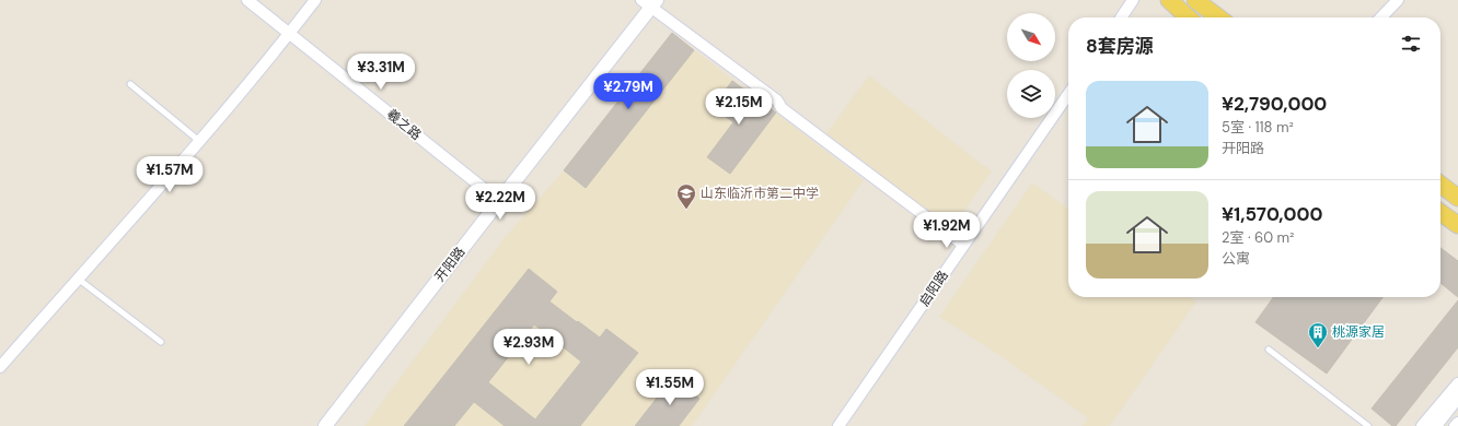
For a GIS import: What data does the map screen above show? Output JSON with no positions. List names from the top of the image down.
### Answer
{
  "streets": {
    "street": ["羲之路", "开阳路", "启阳路"]
  },
  "crossings": [
    ["羲之路", "开阳路"]
  ],
  "places": {
    "school or university": ["山东临沂市第二中学"],
    "building": ["桃源家居"]
  },
  "north": "bottom right",
  "page": {
    "heading": "8套房源",
    "price": [
      "¥3.31M",
      "¥2.79M",
      "¥2.15M",
      "¥1.57M",
      "¥2.22M",
      "¥1.92M",
      "¥2.93M",
      "¥1.55M"
    ],
    "list": [
      {
        "name": "¥2,790,000",
        "note": "5室 · 118 m² · 开阳路"
      },
      {
        "name": "¥1,570,000",
        "note": "2室 · 60 m² · 公寓"
      }
    ]
  }
}
